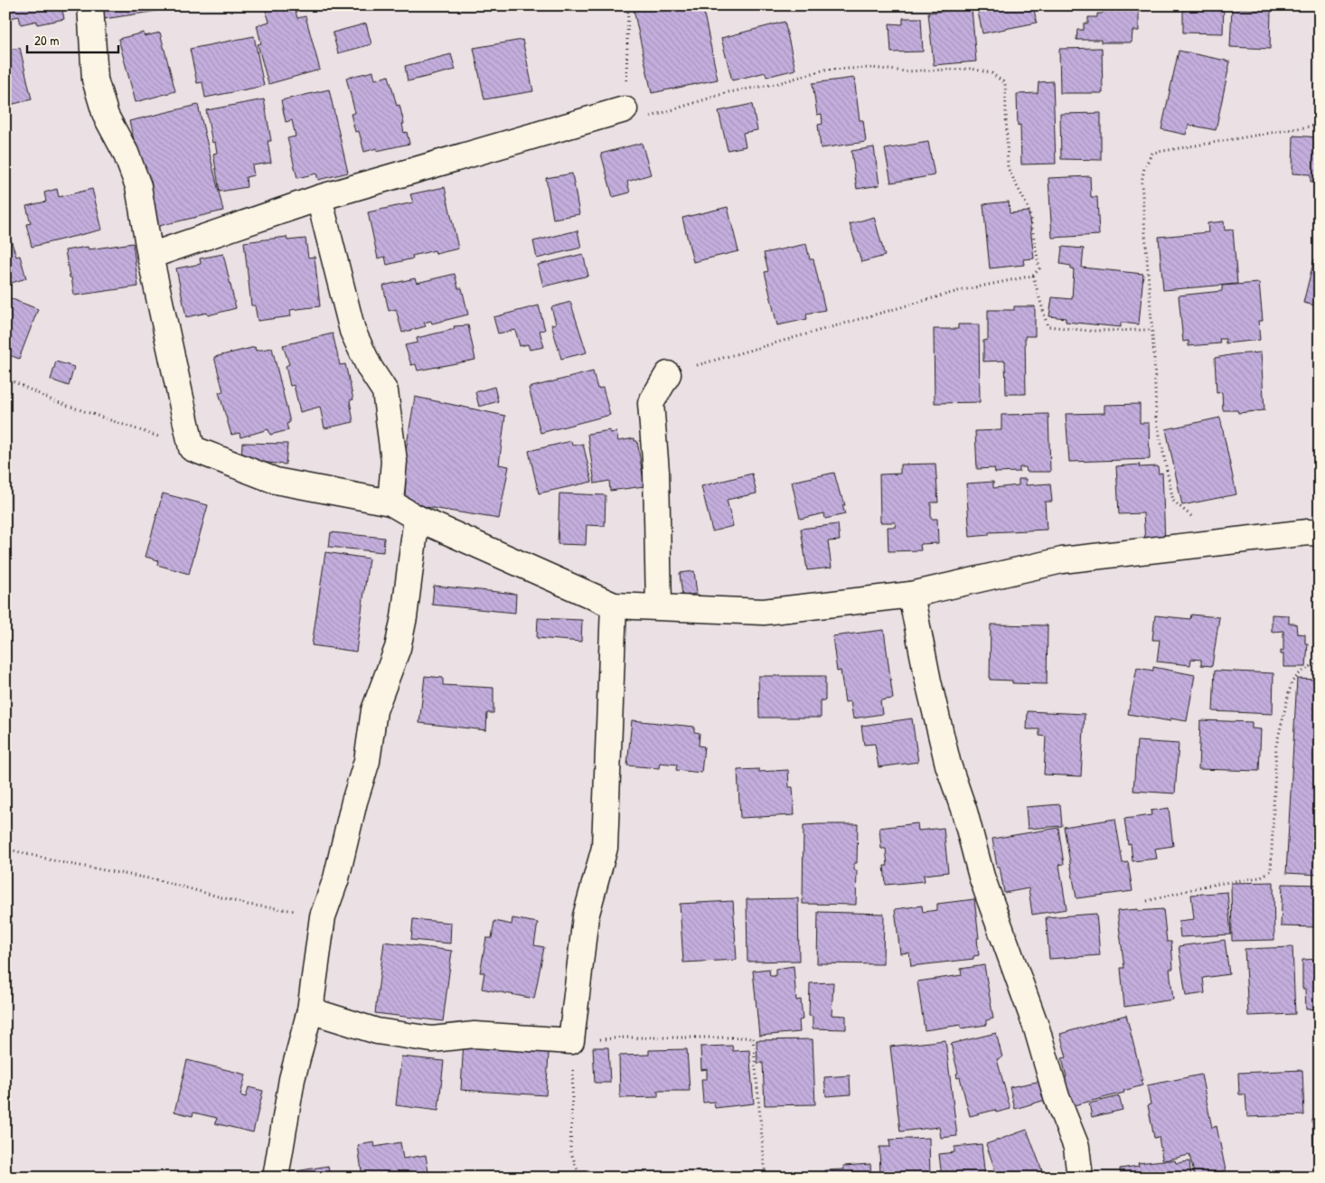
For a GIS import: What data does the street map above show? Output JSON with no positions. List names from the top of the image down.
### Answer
{
  "scale_bar": "20 m"
}
